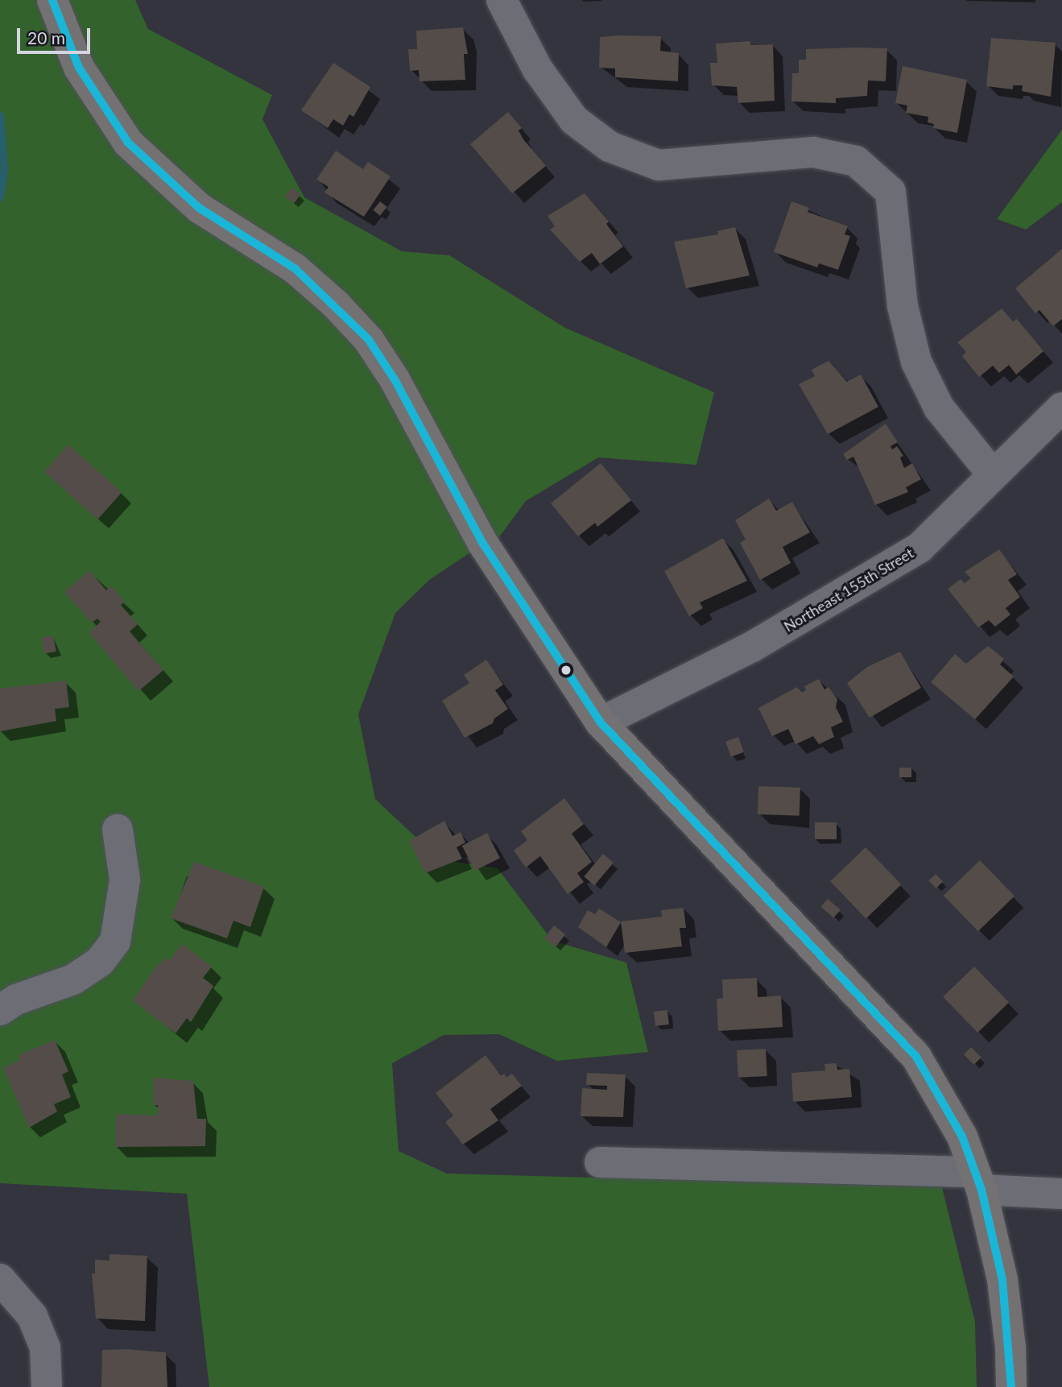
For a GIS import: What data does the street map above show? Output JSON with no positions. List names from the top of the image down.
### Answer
{
  "streets": {
    "street": ["Northeast 155th Street"]
  },
  "scale_bar": "20 m"
}
